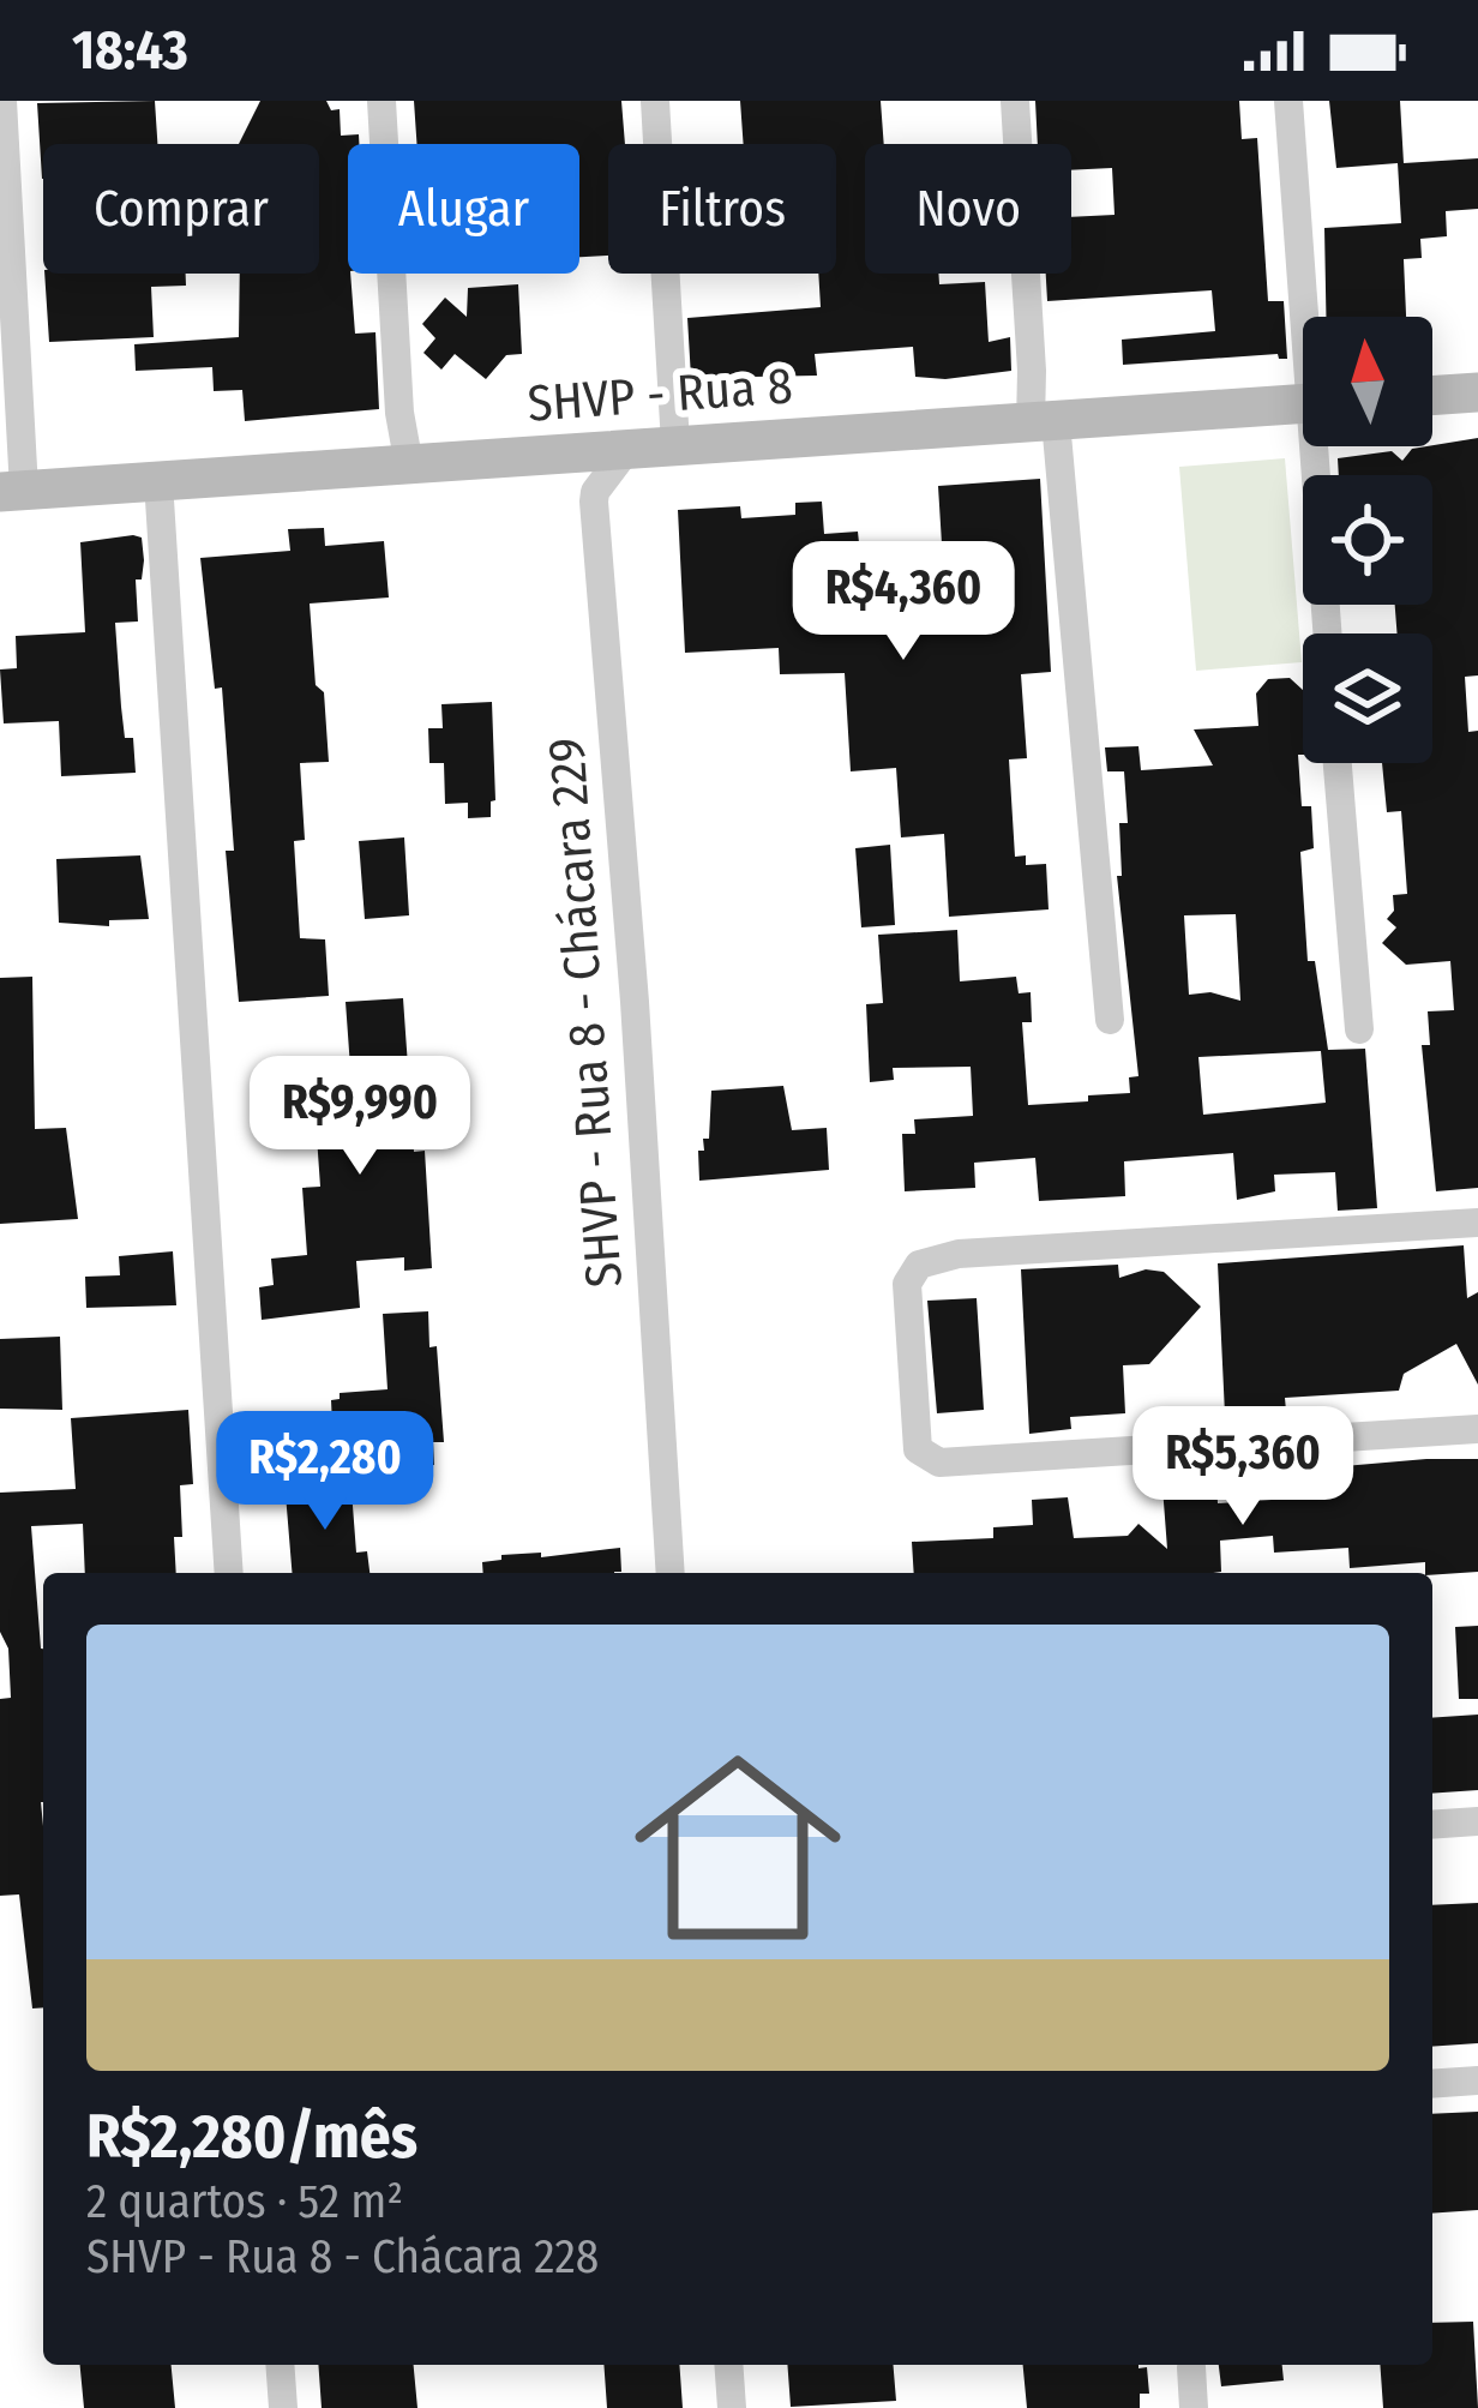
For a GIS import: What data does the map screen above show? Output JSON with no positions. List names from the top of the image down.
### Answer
{
  "streets": {
    "street": ["SHVP - Rua 8", "SHVP - Rua 8 - Chácara 229"]
  },
  "crossings": [
    ["SHVP - Rua 8", "SHVP - Rua 8 - Chácara 229"]
  ],
  "north": "top",
  "page": {
    "status": "18:43",
    "chip": [
      "Comprar",
      "Alugar",
      "Filtros",
      "Novo"
    ],
    "price": [
      "R$4,360",
      "R$9,990",
      "R$5,360",
      "R$2,280"
    ],
    "list": [
      {
        "name": "R$2,280/mês",
        "note": "2 quartos · 52 m² · SHVP - Rua 8 - Chácara 228"
      }
    ]
  }
}
